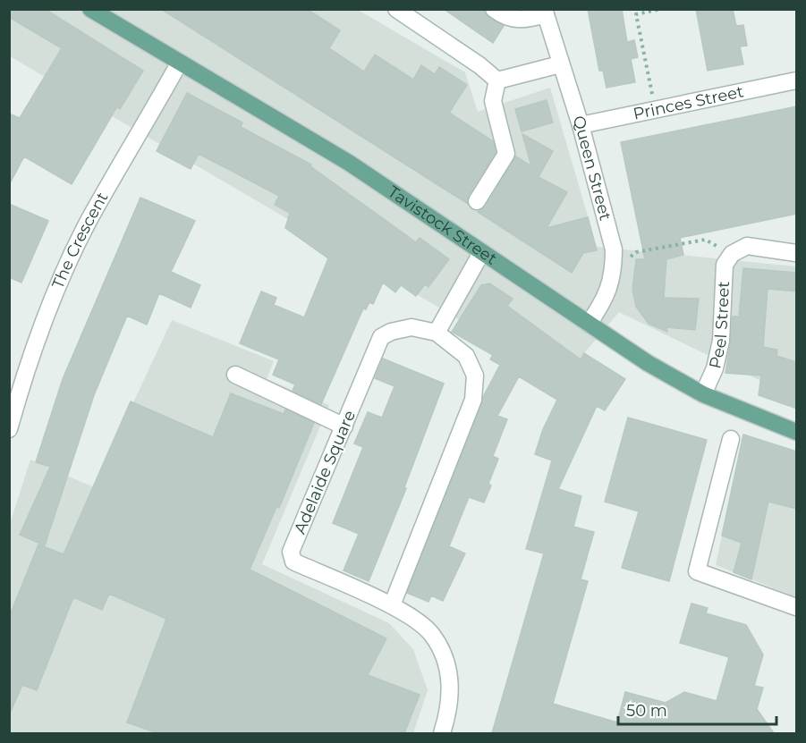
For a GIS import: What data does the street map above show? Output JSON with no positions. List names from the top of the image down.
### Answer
{
  "streets": {
    "main road": ["Tavistock Street"],
    "street": [
      "Princes Street",
      "Queen Street",
      "The Crescent",
      "Peel Street",
      "Adelaide Square"
    ]
  },
  "crossings": [
    ["Princes Street", "Queen Street"],
    ["Queen Street", "Tavistock Street"],
    ["Tavistock Street", "The Crescent"],
    ["Tavistock Street", "Peel Street"]
  ],
  "scale_bar": "50 m"
}
